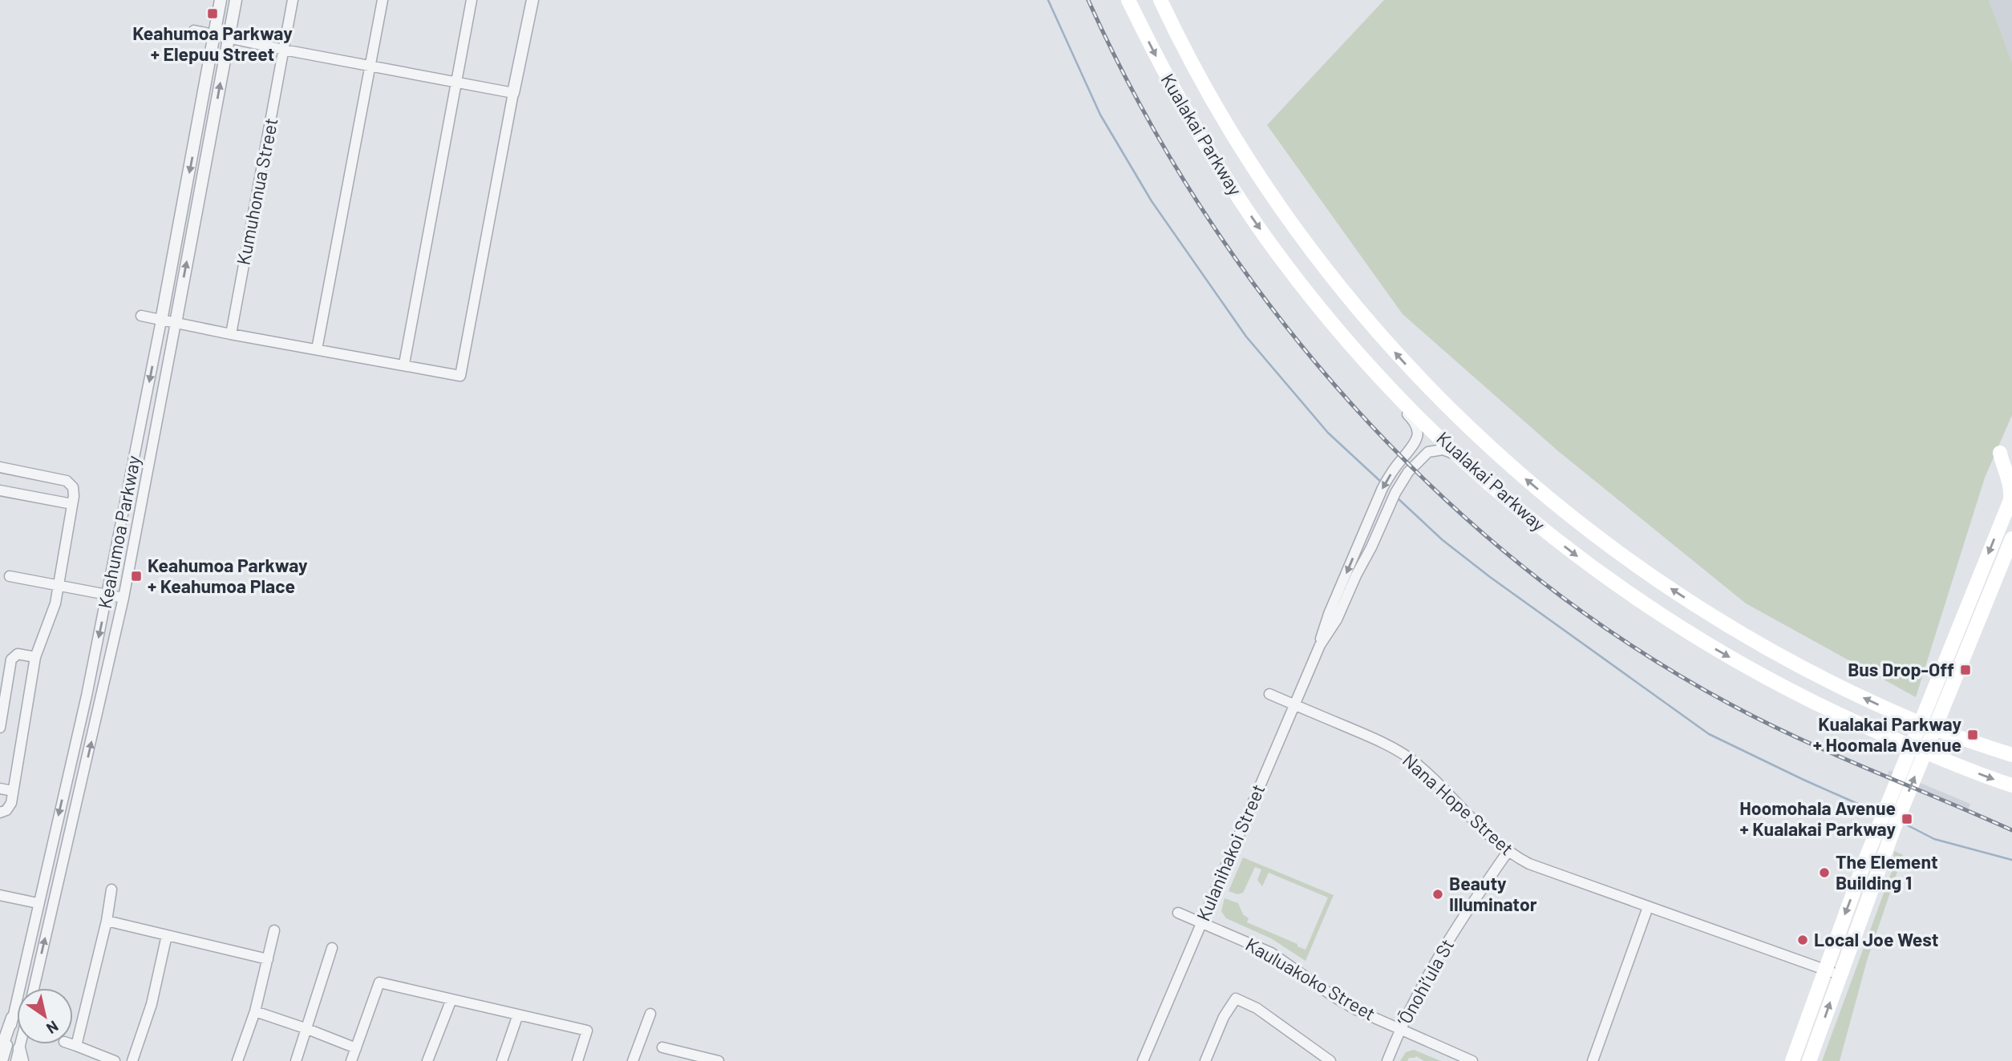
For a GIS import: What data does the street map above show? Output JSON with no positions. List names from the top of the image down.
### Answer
{
  "streets": {
    "main road": ["Kualakai Parkway"],
    "street": [
      "Kumuhonua Street",
      "Keahumoa Parkway",
      "Nana Hope Street",
      "Kulanihakoi Street",
      "Kauluakoko Street",
      "‘Ōnohi‘ula St"
    ]
  },
  "crossings": [
    ["Kualakai Parkway", "Kulanihakoi Street"],
    ["Nana Hope Street", "Kulanihakoi Street"],
    ["Nana Hope Street", "‘Ōnohi‘ula St"],
    ["Kulanihakoi Street", "Kauluakoko Street"],
    ["Kauluakoko Street", "‘Ōnohi‘ula St"]
  ],
  "places": {
    "transit": [
      "Keahumoa Parkway + Elepuu Street",
      "Keahumoa Parkway + Keahumoa Place",
      "Bus Drop-Off",
      "Kualakai Parkway + Hoomala Avenue",
      "Hoomohala Avenue + Kualakai Parkway"
    ],
    "other": ["The Element Building 1", "Beauty Illuminator", "Local Joe West"]
  },
  "north": "bottom right"
}
